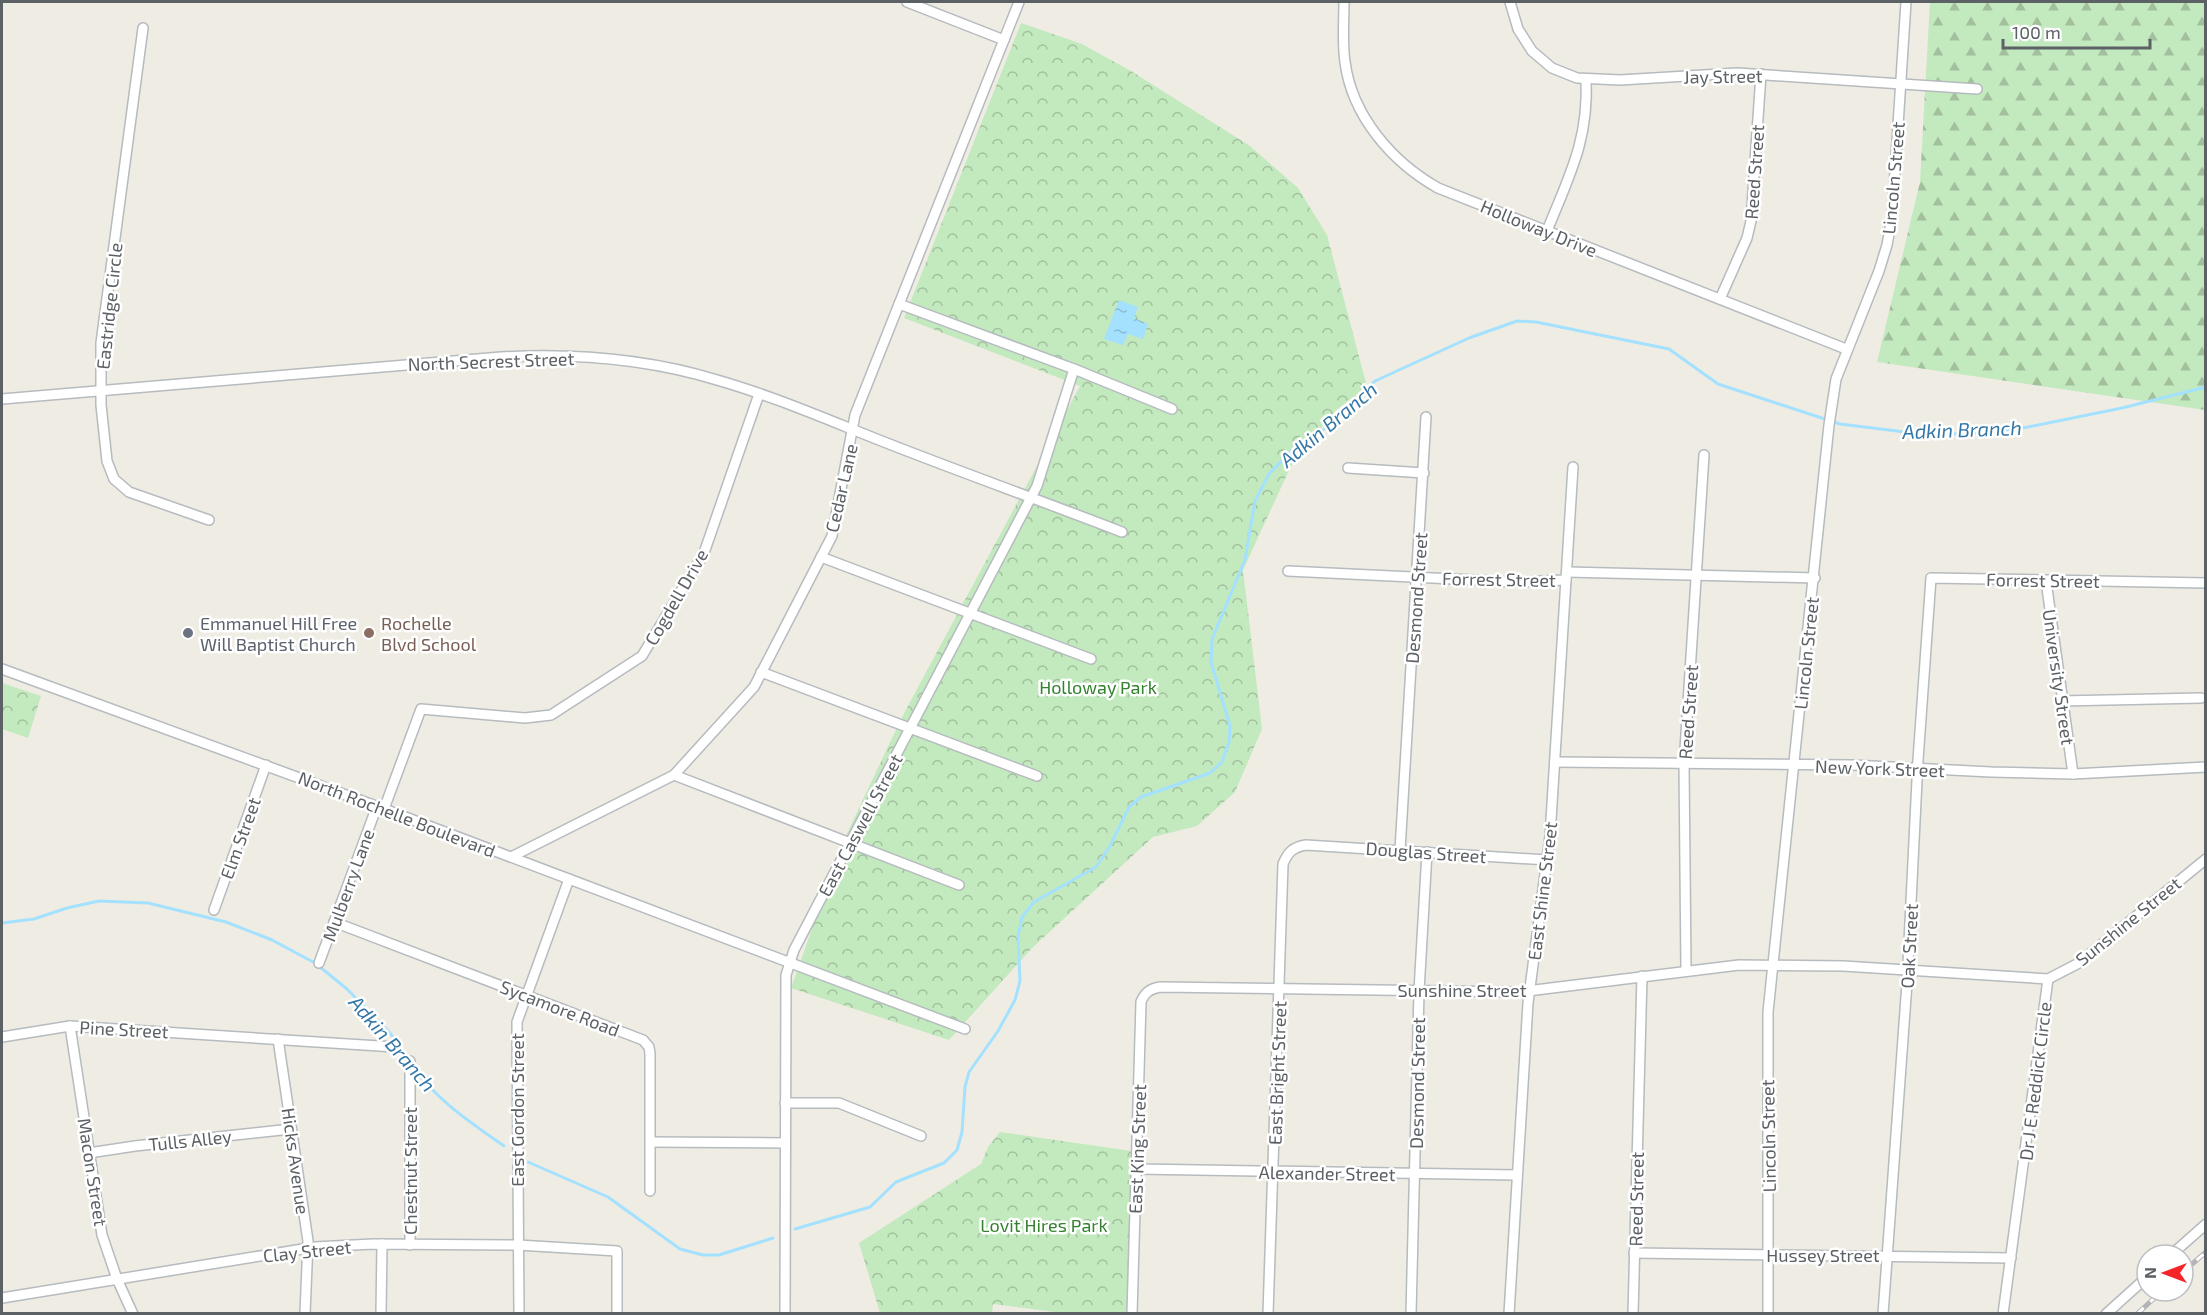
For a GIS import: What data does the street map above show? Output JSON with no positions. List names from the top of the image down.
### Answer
{
  "streets": {
    "street": [
      "Jay Street",
      "Reed Street",
      "Lincoln Street",
      "Holloway Drive",
      "Eastridge Circle",
      "North Secrest Street",
      "Cedar Lane",
      "Forrest Street",
      "Cogdell Drive",
      "Desmond Street",
      "University Street",
      "New York Street",
      "North Rochelle Boulevard",
      "East Caswell Street",
      "Elm Street",
      "Douglas Street",
      "Mulberry Lane",
      "East Shine Street",
      "Sunshine Street",
      "Oak Street",
      "Sycamore Road",
      "Pine Street",
      "East Bright Street",
      "Dr J E Reddick Circle",
      "East Gordon Street",
      "Tulls Alley",
      "East King Street",
      "Hicks Avenue",
      "Chestnut Street",
      "Macon Street",
      "Alexander Street",
      "Clay Street",
      "Hussey Street"
    ]
  },
  "crossings": [
    ["Jay Street", "Reed Street"],
    ["Jay Street", "Lincoln Street"],
    ["Reed Street", "Holloway Drive"],
    ["Reed Street", "Forrest Street"],
    ["Reed Street", "New York Street"],
    ["Reed Street", "Sunshine Street"],
    ["Reed Street", "Hussey Street"],
    ["Lincoln Street", "Holloway Drive"],
    ["Lincoln Street", "Forrest Street"],
    ["Lincoln Street", "New York Street"],
    ["Lincoln Street", "Sunshine Street"],
    ["Lincoln Street", "Dr J E Reddick Circle"],
    ["Lincoln Street", "Hussey Street"],
    ["Eastridge Circle", "North Secrest Street"],
    ["North Secrest Street", "Cedar Lane"],
    ["North Secrest Street", "Cogdell Drive"],
    ["North Secrest Street", "East Caswell Street"],
    ["Cedar Lane", "North Rochelle Boulevard"],
    ["Forrest Street", "Desmond Street"],
    ["Forrest Street", "University Street"],
    ["Forrest Street", "East Shine Street"],
    ["Forrest Street", "Oak Street"],
    ["Cogdell Drive", "Mulberry Lane"],
    ["Desmond Street", "Douglas Street"],
    ["Desmond Street", "Sunshine Street"],
    ["Desmond Street", "Alexander Street"],
    ["University Street", "New York Street"],
    ["New York Street", "East Shine Street"],
    ["New York Street", "Oak Street"],
    ["North Rochelle Boulevard", "East Caswell Street"],
    ["North Rochelle Boulevard", "Elm Street"],
    ["North Rochelle Boulevard", "Mulberry Lane"],
    ["North Rochelle Boulevard", "East Gordon Street"],
    ["Douglas Street", "East Shine Street"],
    ["Douglas Street", "East Bright Street"],
    ["Mulberry Lane", "Sycamore Road"],
    ["East Shine Street", "Sunshine Street"],
    ["East Shine Street", "Alexander Street"],
    ["Sunshine Street", "East Bright Street"],
    ["Sunshine Street", "Dr J E Reddick Circle"],
    ["Sunshine Street", "East King Street"],
    ["Oak Street", "Dr J E Reddick Circle"],
    ["Oak Street", "Hussey Street"],
    ["Sycamore Road", "East Gordon Street"],
    ["Pine Street", "Hicks Avenue"],
    ["Pine Street", "Macon Street"],
    ["East Bright Street", "Alexander Street"],
    ["Dr J E Reddick Circle", "Hussey Street"],
    ["East Gordon Street", "Clay Street"],
    ["Tulls Alley", "Hicks Avenue"],
    ["Tulls Alley", "Macon Street"],
    ["East King Street", "Alexander Street"],
    ["Hicks Avenue", "Clay Street"],
    ["Chestnut Street", "Clay Street"],
    ["Macon Street", "Clay Street"]
  ],
  "water": ["Adkin Branch"],
  "parks": ["Holloway Park", "Lovit Hires Park"],
  "places": ["Emmanuel Hill Free Will Baptist Church", "Rochelle Blvd School"],
  "scale_bar": "100 m",
  "north": "left"
}
